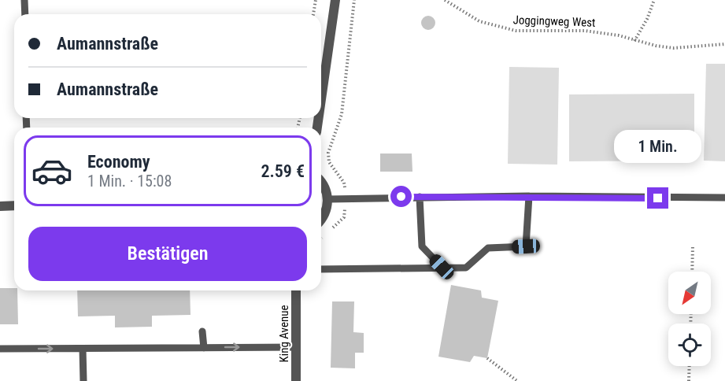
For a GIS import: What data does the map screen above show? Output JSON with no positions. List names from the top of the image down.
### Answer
{
  "streets": {
    "street": ["King Avenue"],
    "path": ["Joggingweg West"]
  },
  "north": "bottom left",
  "page": {
    "banner": ["Aumannstraße", "Aumannstraße"],
    "bubble": "1 Min.",
    "list": [
      {
        "name": "Economy",
        "note": "1 Min. · 15:08",
        "value": "2.59 €"
      }
    ],
    "buttons": "Bestätigen"
  }
}
